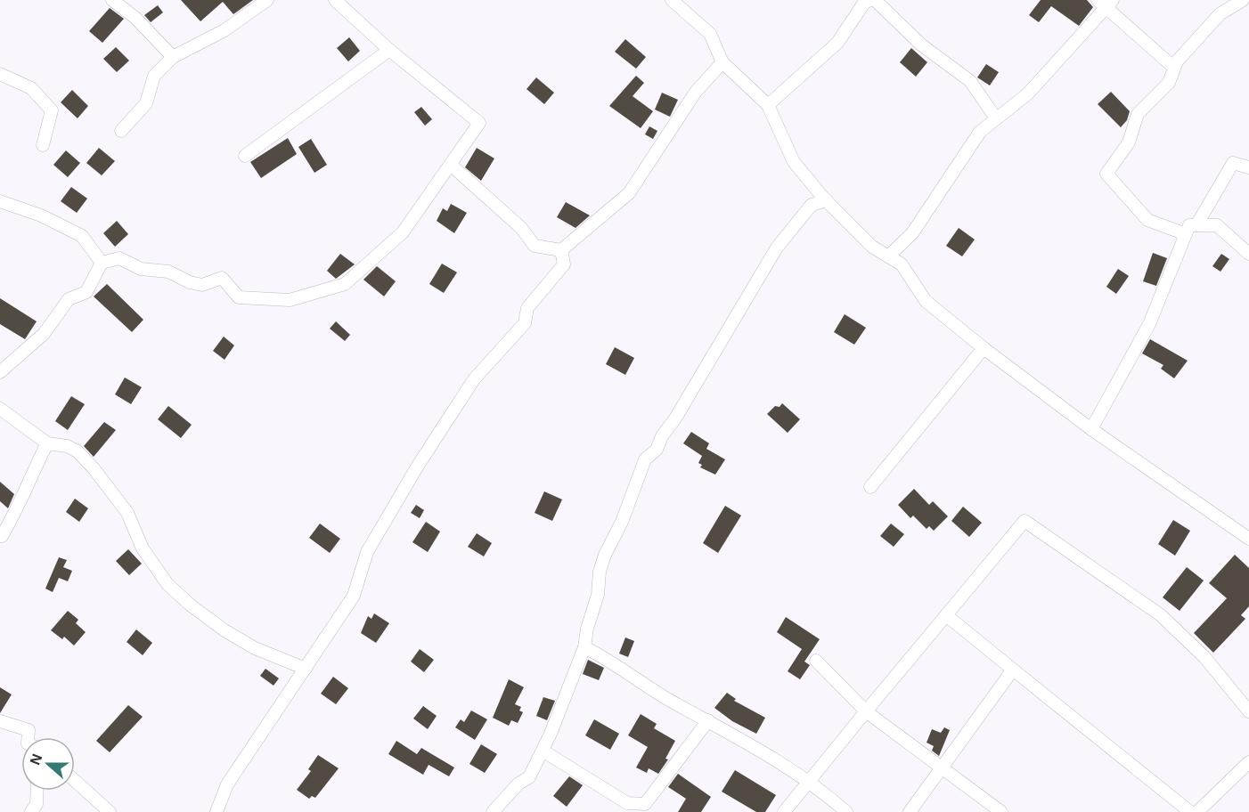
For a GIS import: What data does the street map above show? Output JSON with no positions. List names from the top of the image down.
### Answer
{
  "north": "left"
}
